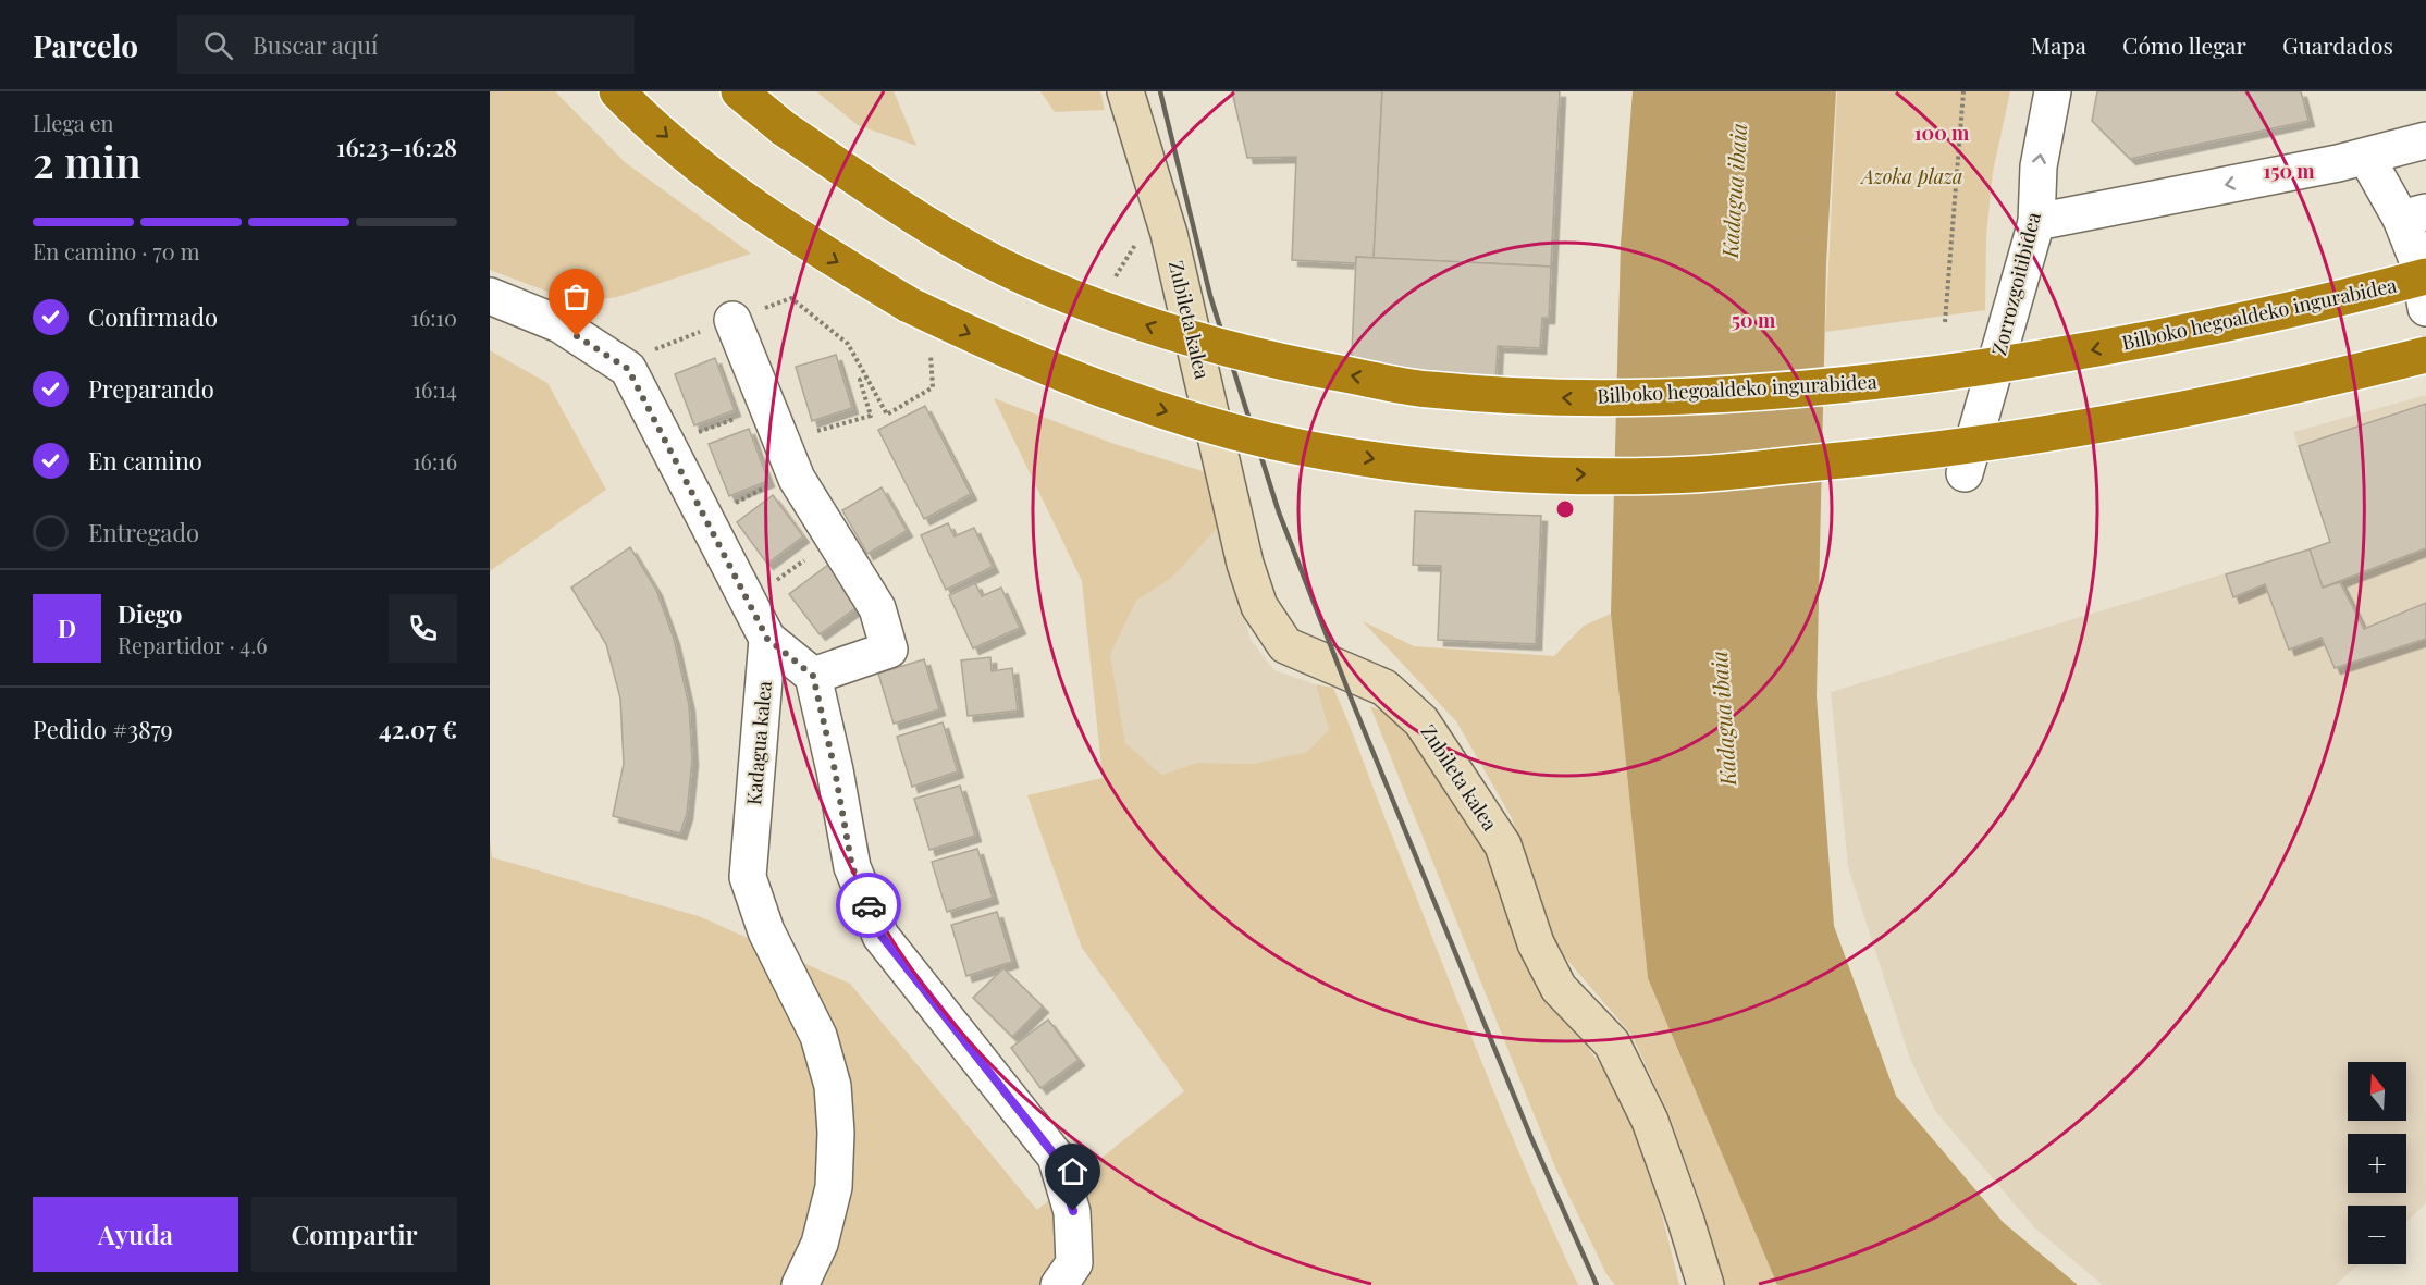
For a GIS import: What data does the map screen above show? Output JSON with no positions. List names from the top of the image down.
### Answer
{
  "streets": {
    "highway": ["Bilboko hegoaldeko ingurabidea"],
    "street": ["Zorrozgoitibidea", "Zubileta kalea", "Kadagua kalea"]
  },
  "water": ["Kadagua ibaia"],
  "parks": ["Azoka plaza"],
  "north": "top",
  "page": {
    "header": "Parcelo",
    "search": "Buscar aquí",
    "nav": ["Mapa", "Cómo llegar", "Guardados"],
    "heading": ["2 min", "Llega en", "16:23–16:28"],
    "panel": [
      "Diego",
      "Repartidor · 4.6",
      "Pedido #3879",
      "42.07 €"
    ],
    "bar": "En camino · 70 m",
    "list": [
      ["Confirmado", "16:10"],
      ["Preparando", "16:14"],
      ["En camino", "16:16"],
      "Entregado"
    ],
    "round": "D",
    "map_buttons": ["+", "−"],
    "buttons": ["Ayuda", "Compartir"]
  },
  "rings": ["100 m", "150 m", "50 m"]
}
